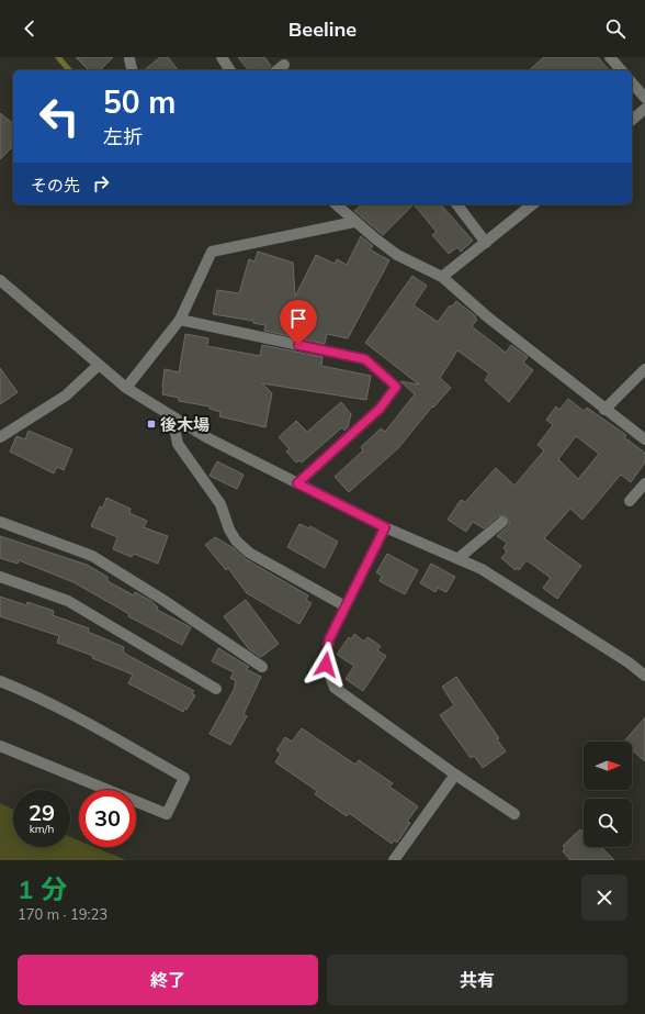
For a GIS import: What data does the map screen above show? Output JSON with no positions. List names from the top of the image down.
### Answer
{
  "places": {
    "transit": ["後木場"]
  },
  "north": "right",
  "page": {
    "header": "Beeline",
    "turn": ["50 m", "左折"],
    "then": "その先",
    "speed": "29 km/h",
    "limit": "30",
    "heading": ["1 分", "170 m · 19:23"],
    "buttons": ["終了", "共有"]
  }
}
